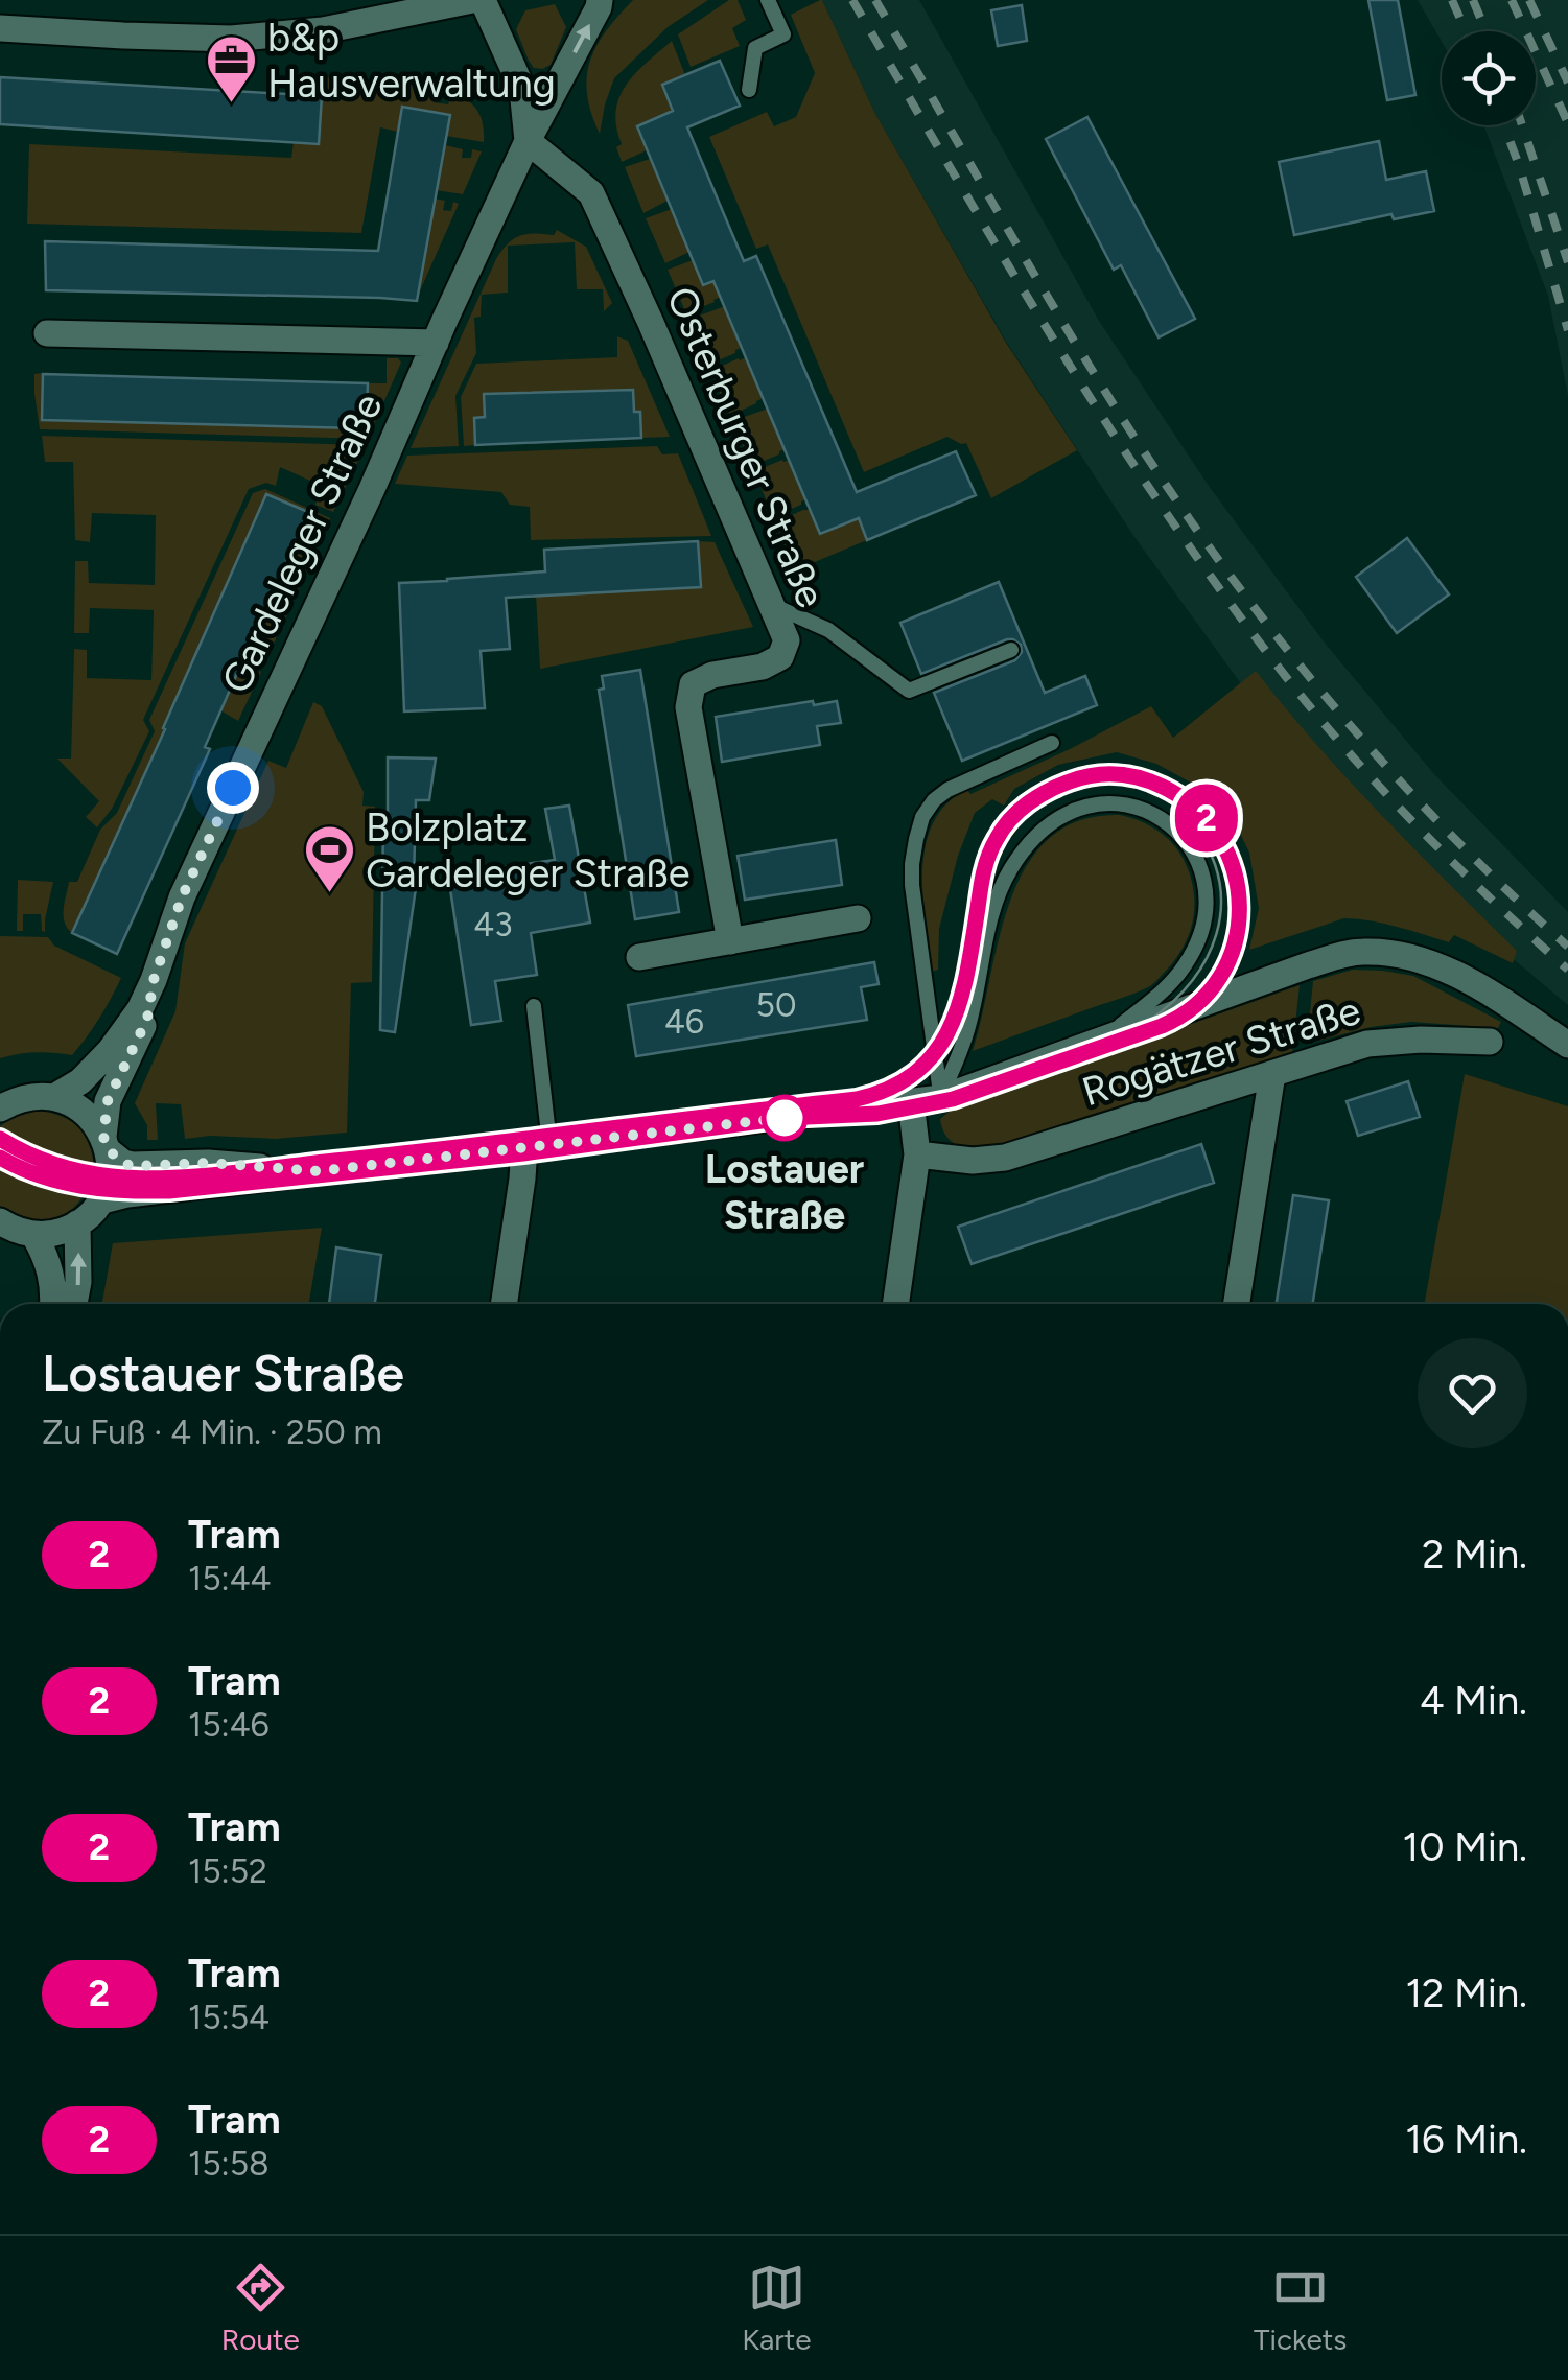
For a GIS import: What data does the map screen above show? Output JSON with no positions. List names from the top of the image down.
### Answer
{
  "streets": {
    "street": ["Osterburger Straße", "Gardeleger Straße", "Rogätzer Straße"]
  },
  "crossings": [
    ["Osterburger Straße", "Gardeleger Straße"],
    ["Gardeleger Straße", "Rogätzer Straße"]
  ],
  "places": {
    "office": ["b&p Hausverwaltung"],
    "sports": ["Bolzplatz Gardeleger Straße"],
    "other": ["Lostauer Straße"]
  },
  "lines": ["tram line 2"],
  "house_numbers": ["43", "50", "46"],
  "page": {
    "on_map": "2",
    "heading": ["Lostauer Straße", "Zu Fuß · 4 Min. · 250 m"],
    "list": [
      {
        "mark": "2",
        "name": "Tram",
        "note": "15:44",
        "value": "2 Min."
      },
      {
        "mark": "2",
        "name": "Tram",
        "note": "15:46",
        "value": "4 Min."
      },
      {
        "mark": "2",
        "name": "Tram",
        "note": "15:52",
        "value": "10 Min."
      },
      {
        "mark": "2",
        "name": "Tram",
        "note": "15:54",
        "value": "12 Min."
      },
      {
        "mark": "2",
        "name": "Tram",
        "note": "15:58",
        "value": "16 Min."
      }
    ],
    "tabs": ["Route", "Karte", "Tickets"]
  }
}
